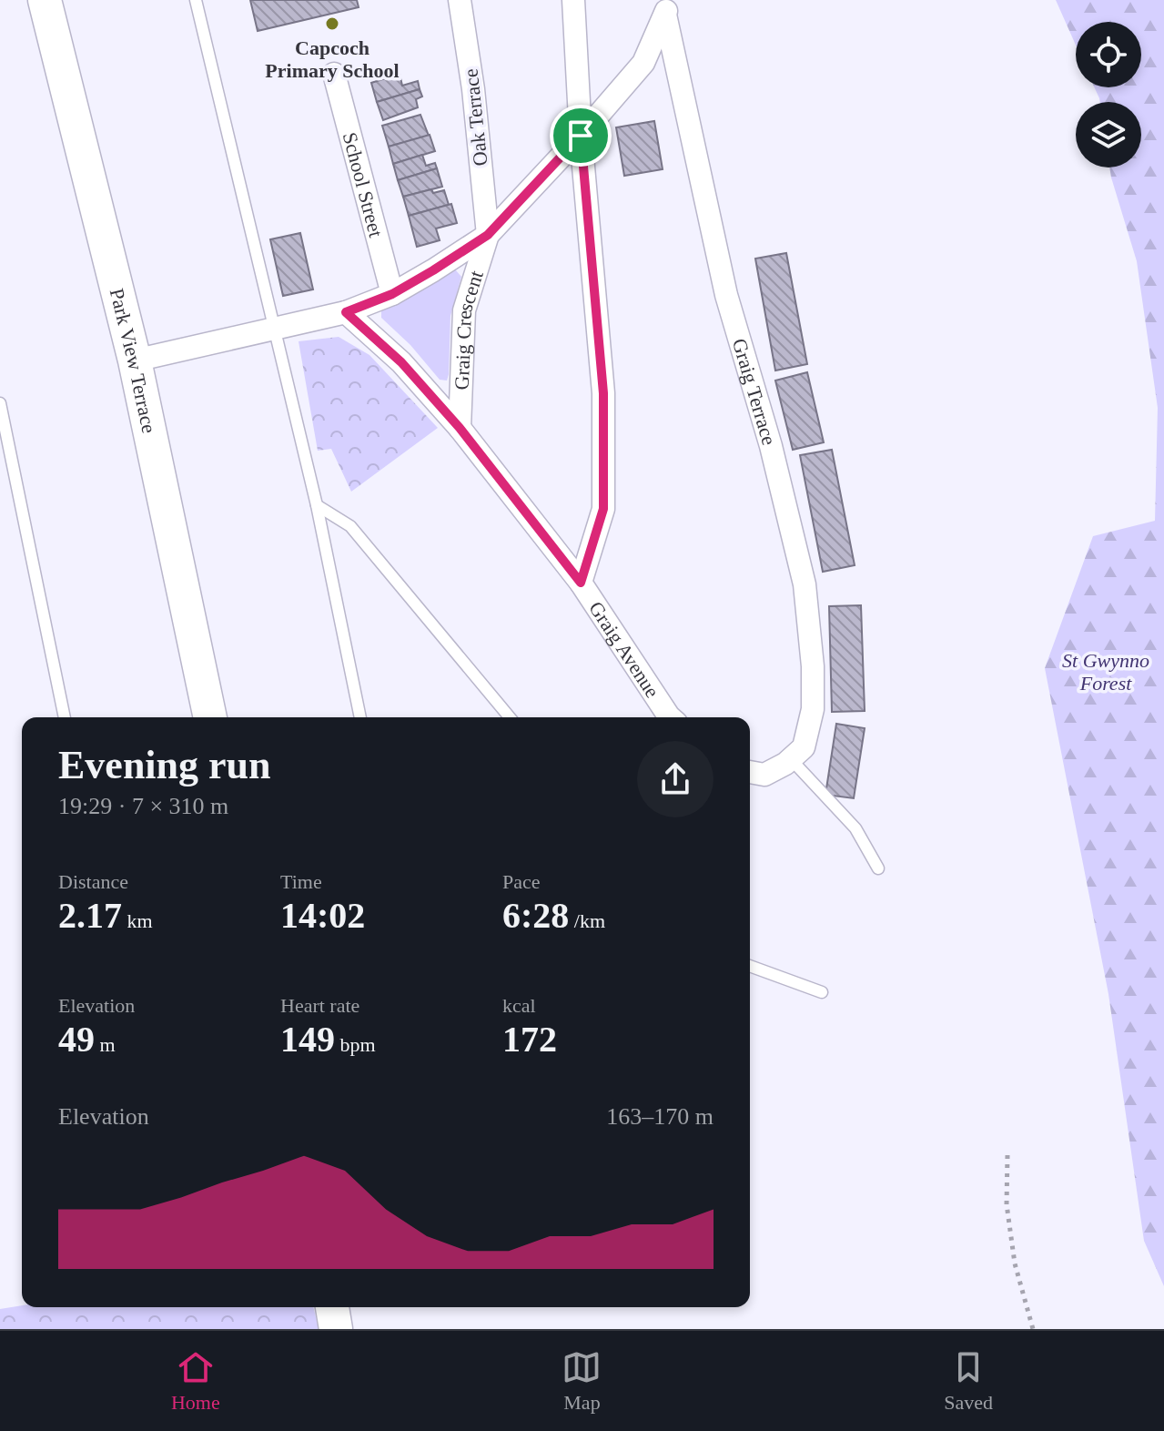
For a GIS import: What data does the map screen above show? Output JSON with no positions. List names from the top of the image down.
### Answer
{
  "streets": {
    "main road": ["Park View Terrace"],
    "street": [
      "Oak Terrace",
      "School Street",
      "Graig Crescent",
      "Graig Terrace",
      "Graig Avenue"
    ]
  },
  "crossings": [
    ["Oak Terrace", "Graig Crescent"],
    ["Graig Crescent", "Graig Avenue"]
  ],
  "parks": ["St Gwynno Forest"],
  "places": ["Capcoch Primary School"],
  "page": {
    "heading": ["Evening run", "19:29 · 7 × 310 m"],
    "stats": [
      ["Distance", "2.17 km"],
      ["Time", "14:02"],
      ["Pace", "6:28 /km"],
      ["Elevation", "49 m"],
      ["Heart rate", "149 bpm"],
      ["kcal", "172"]
    ],
    "chart": ["Elevation", "163–170 m"],
    "tabs": ["Home", "Map", "Saved"]
  }
}
